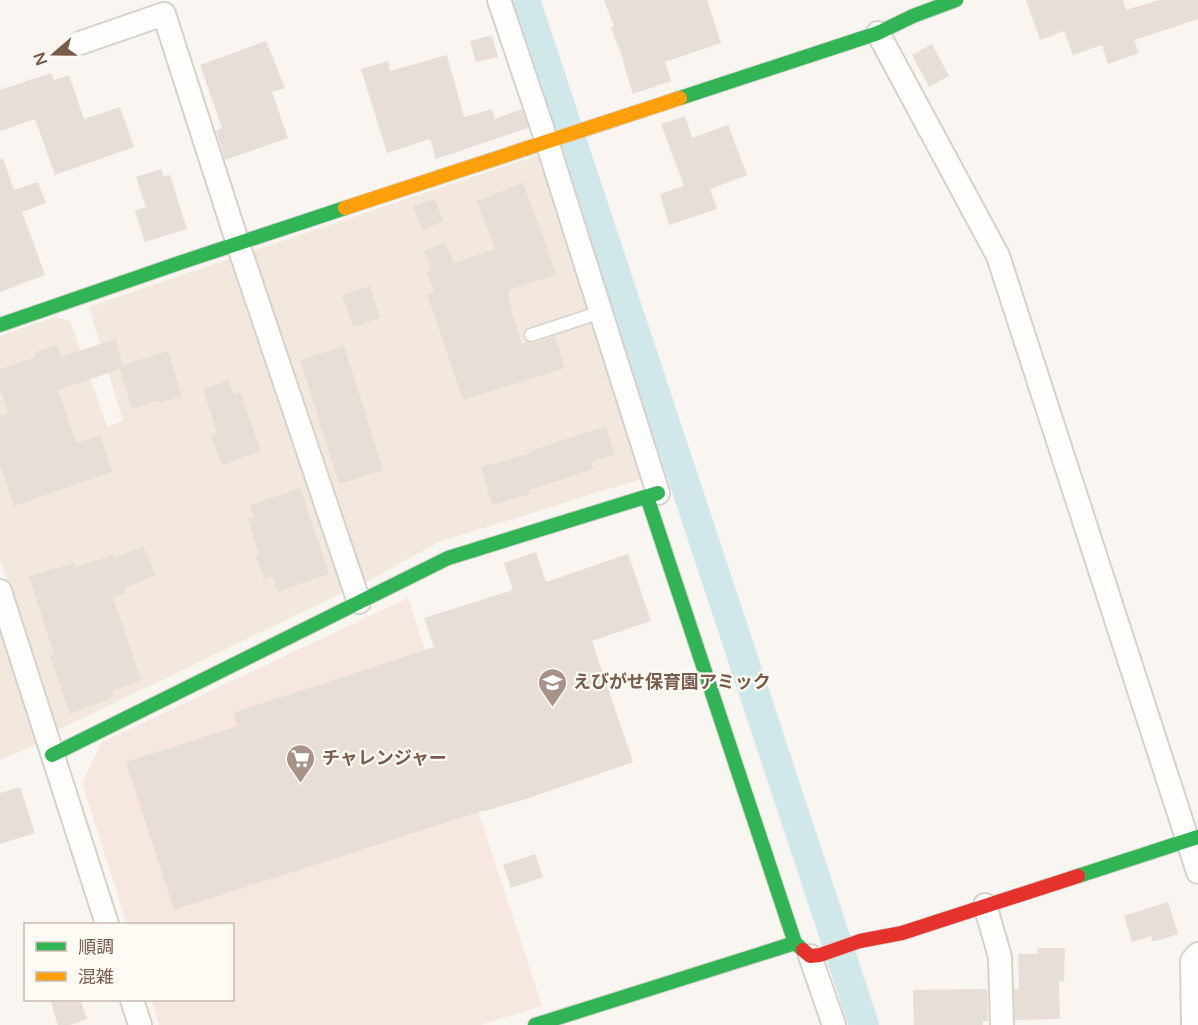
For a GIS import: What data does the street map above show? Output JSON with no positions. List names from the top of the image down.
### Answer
{
  "places": {
    "school or university": ["えびがせ保育園アミック"],
    "supermarket": ["チャレンジャー"]
  },
  "legend": ["順調", "混雑"],
  "north": "left"
}
